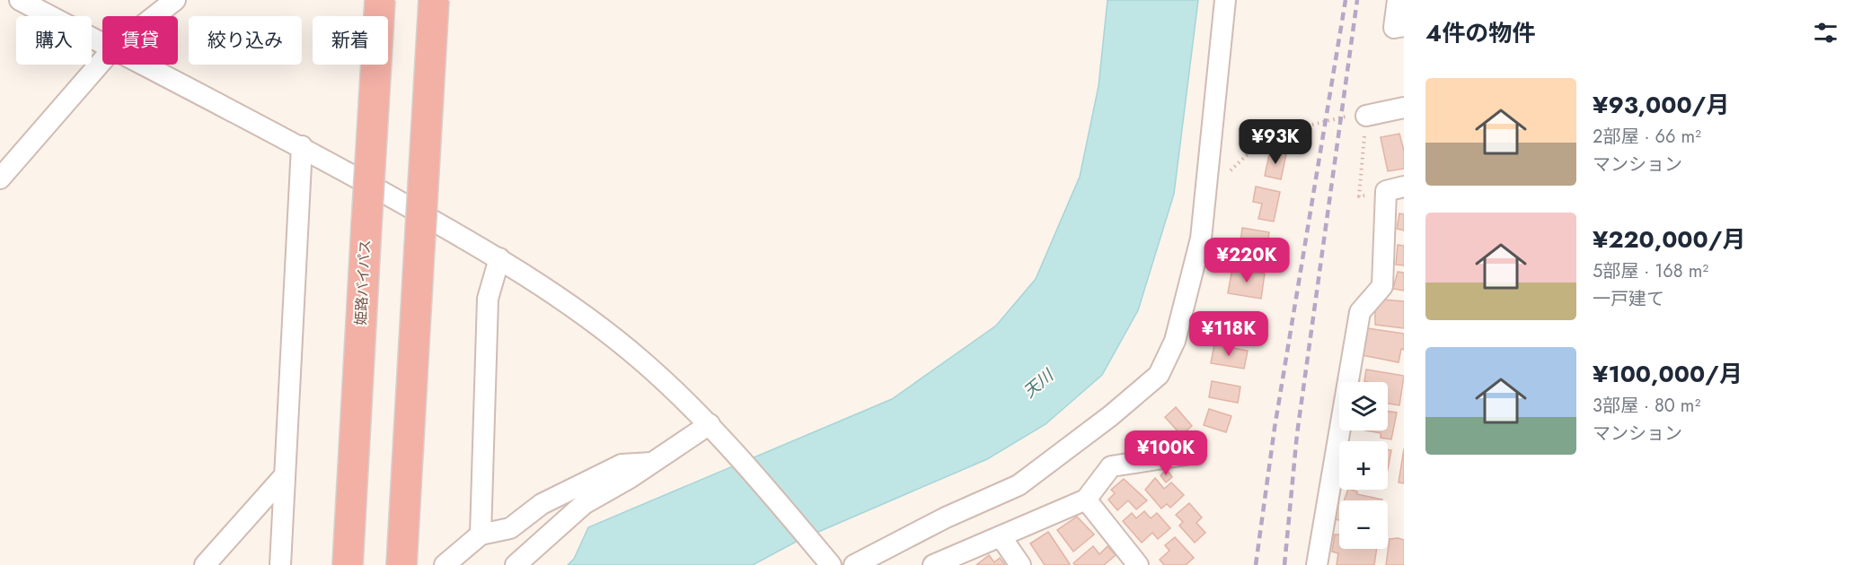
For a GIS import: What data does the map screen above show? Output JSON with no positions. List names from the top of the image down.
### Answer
{
  "streets": {
    "highway": ["姫路バイパス"]
  },
  "water": ["天川"],
  "page": {
    "heading": "4件の物件",
    "chip": [
      "購入",
      "賃貸",
      "絞り込み",
      "新着"
    ],
    "list": [
      {
        "name": "¥93,000/月",
        "note": "2部屋 · 66 m² · マンション"
      },
      {
        "name": "¥220,000/月",
        "note": "5部屋 · 168 m² · 一戸建て"
      },
      {
        "name": "¥100,000/月",
        "note": "3部屋 · 80 m² · マンション"
      }
    ],
    "price": [
      "¥93K",
      "¥220K",
      "¥118K",
      "¥100K"
    ],
    "map_buttons": ["+", "−"]
  }
}
